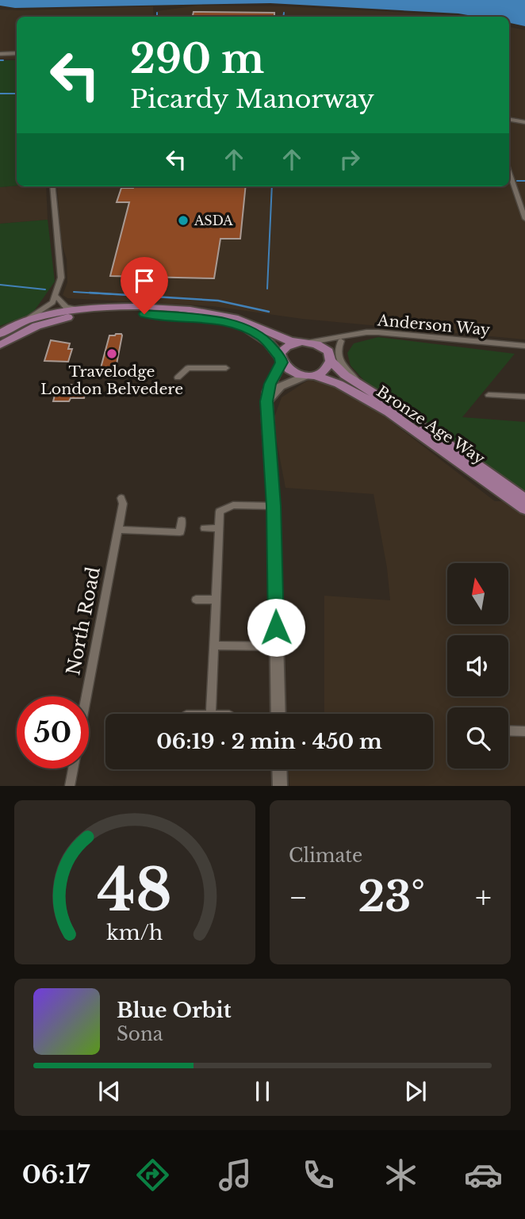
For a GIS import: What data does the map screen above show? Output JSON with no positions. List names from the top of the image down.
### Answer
{
  "streets": {
    "main road": ["Bronze Age Way"],
    "street": ["Anderson Way", "North Road"]
  },
  "crossings": [
    ["Anderson Way", "Bronze Age Way"]
  ],
  "places": ["ASDA", "Travelodge London Belvedere"],
  "north": "top",
  "page": {
    "turn": ["290 m", "Picardy Manorway"],
    "limit": "50",
    "trip": "06:19 · 2 min · 450 m",
    "tile": "Climate",
    "heat": ["−", "23°", "+"],
    "song": ["Blue Orbit", "Sona"],
    "tabs": "06:17",
    "gauge": ["48", "km/h"]
  }
}
